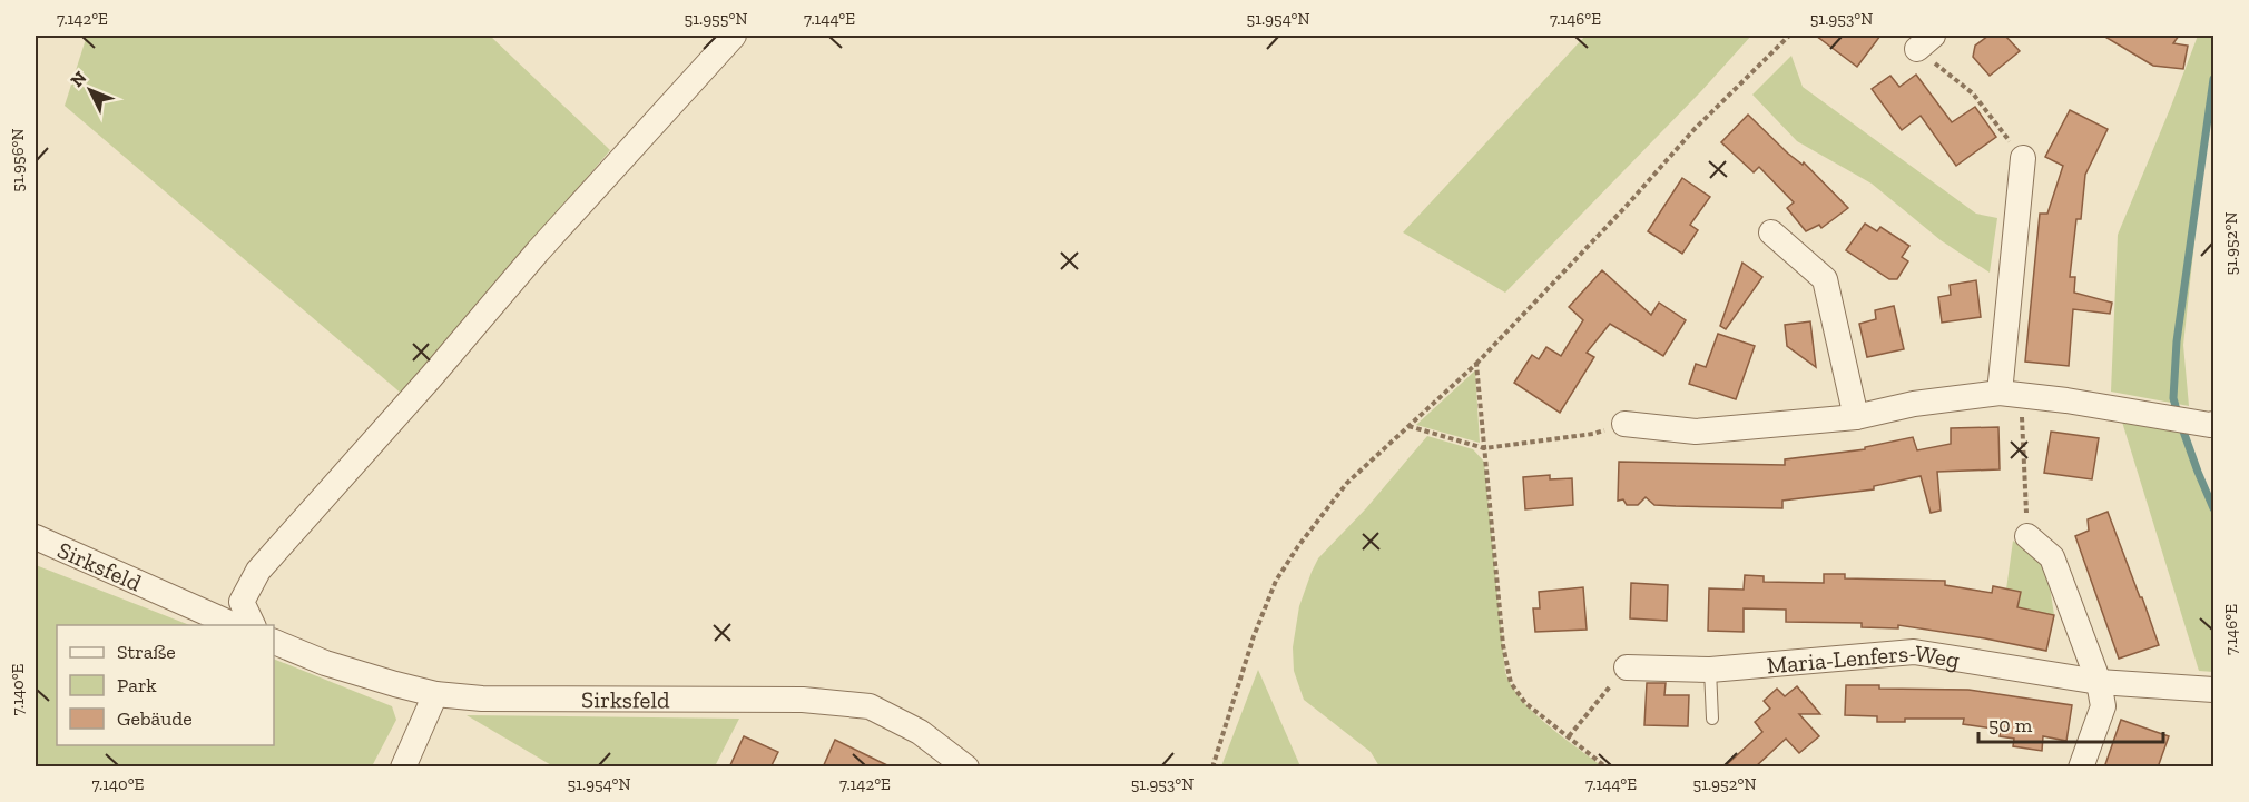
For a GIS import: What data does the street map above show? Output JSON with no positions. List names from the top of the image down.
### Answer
{
  "streets": {
    "street": ["Sirksfeld", "Maria-Lenfers-Weg"]
  },
  "legend": ["Straße", "Park", "Gebäude"],
  "scale_bar": "50 m",
  "north": "top left",
  "coordinates": [
    "7.142°E",
    "51.955°N",
    "7.144°E",
    "51.954°N",
    "7.146°E",
    "51.953°N",
    "51.956°N",
    "51.952°N",
    "7.140°E"
  ]
}
